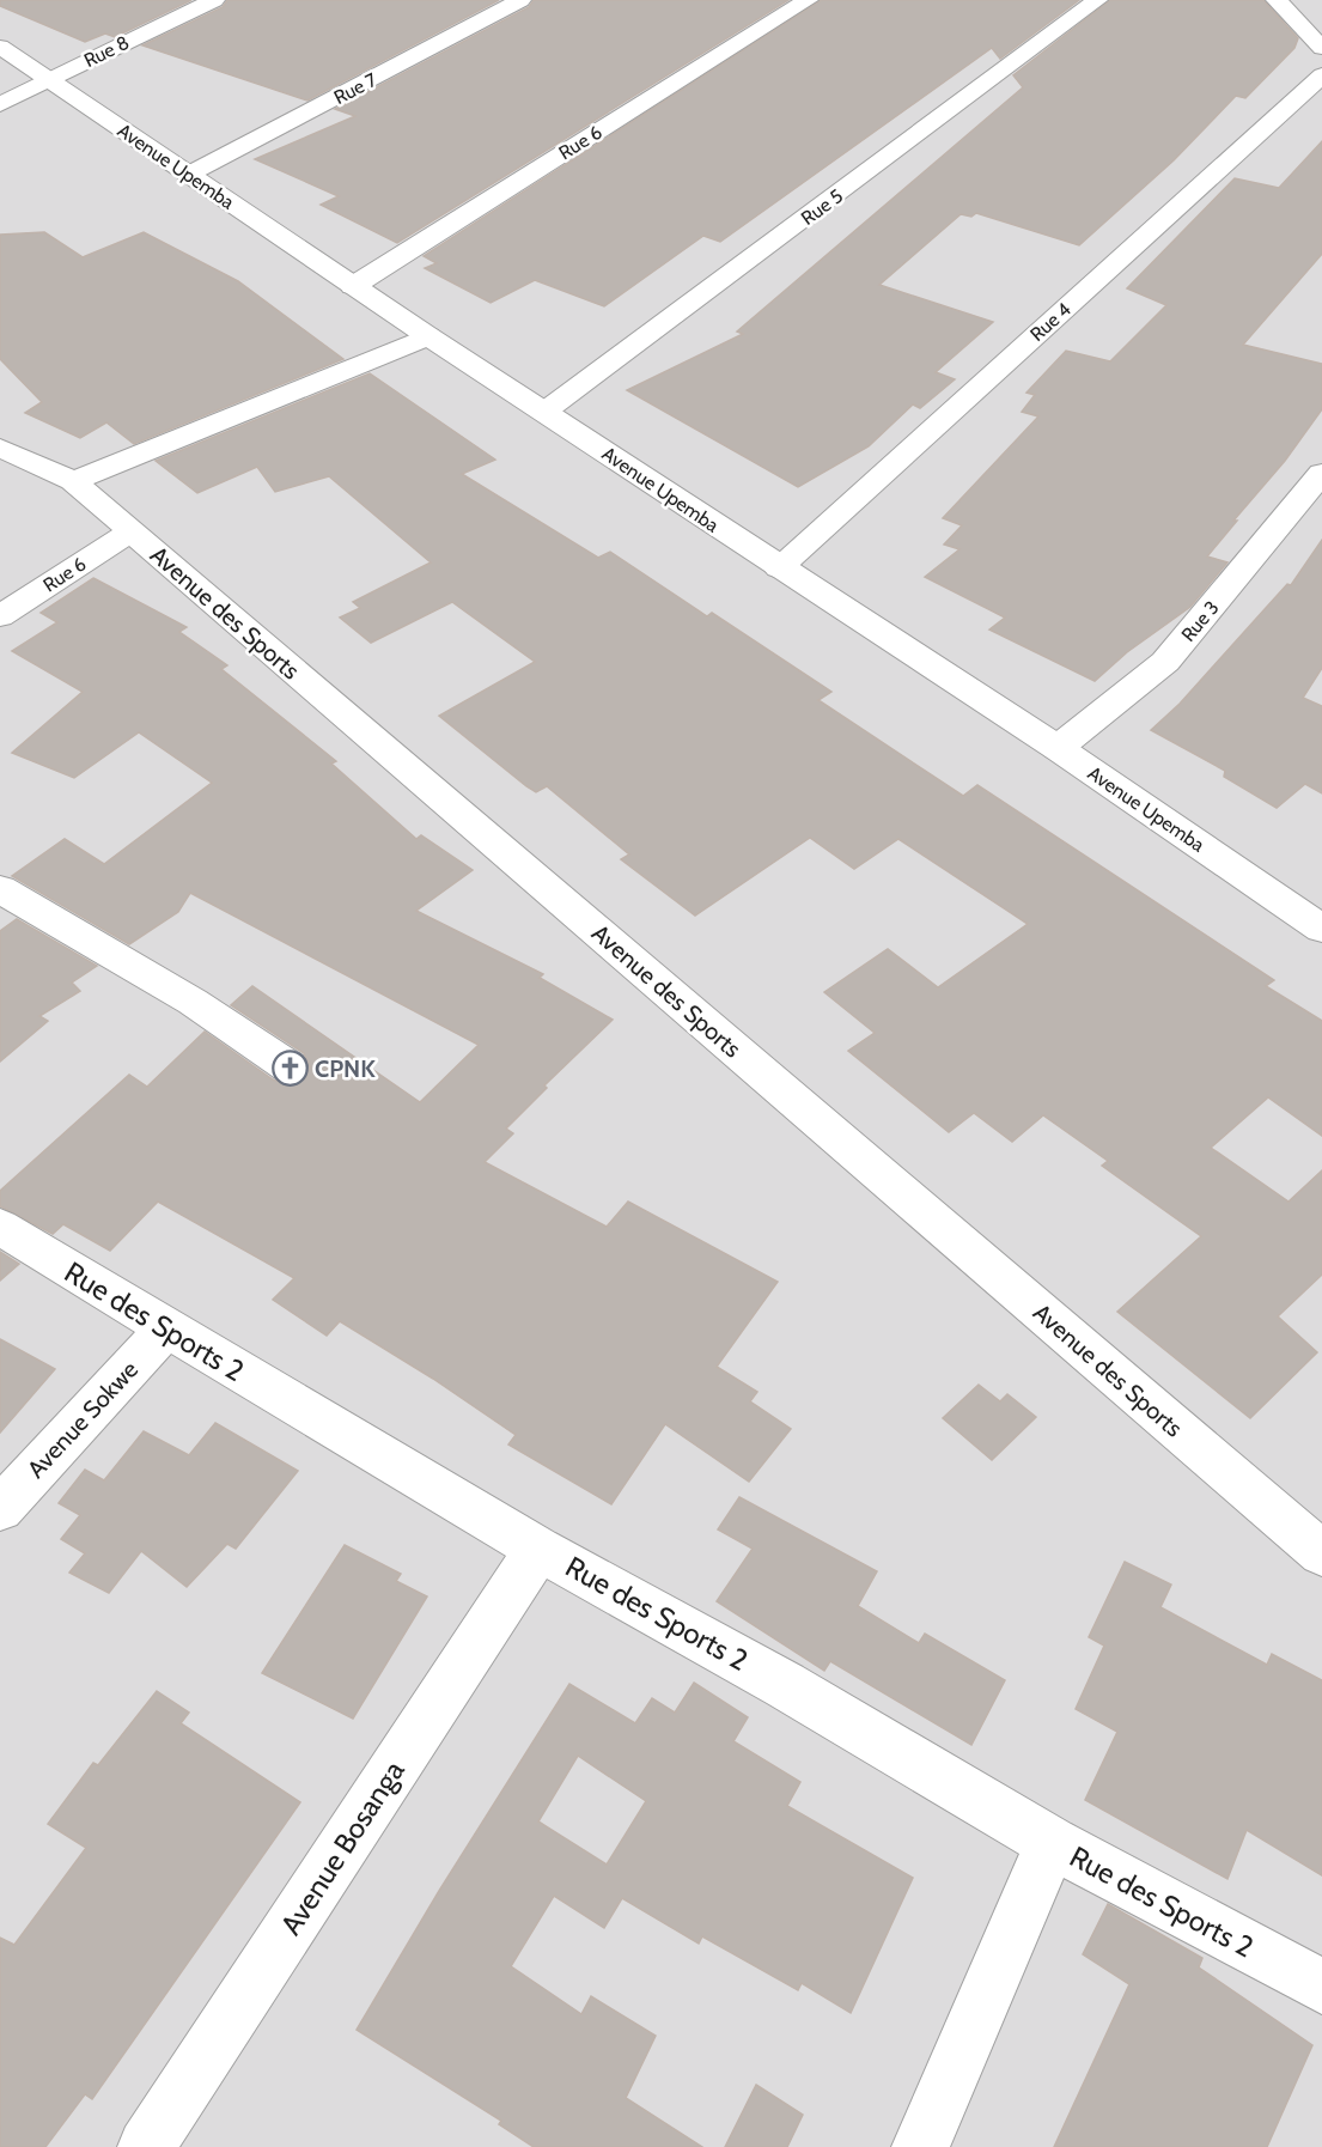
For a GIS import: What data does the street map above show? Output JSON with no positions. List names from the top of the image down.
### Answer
{
  "streets": {
    "street": [
      "Rue 8",
      "Rue 7",
      "Rue 6",
      "Avenue Upemba",
      "Rue 5",
      "Rue 4",
      "Avenue des Sports",
      "Rue 3",
      "Rue des Sports 2",
      "Avenue Sokwe",
      "Avenue Bosanga"
    ]
  },
  "crossings": [
    ["Rue 8", "Avenue Upemba"],
    ["Rue 7", "Avenue Upemba"],
    ["Rue 6", "Avenue Upemba"],
    ["Rue 6", "Avenue des Sports"],
    ["Avenue Upemba", "Rue 5"],
    ["Avenue Upemba", "Rue 4"],
    ["Avenue Upemba", "Rue 3"],
    ["Rue des Sports 2", "Avenue Sokwe"],
    ["Rue des Sports 2", "Avenue Bosanga"]
  ],
  "places": {
    "church": ["CPNK"]
  }
}
